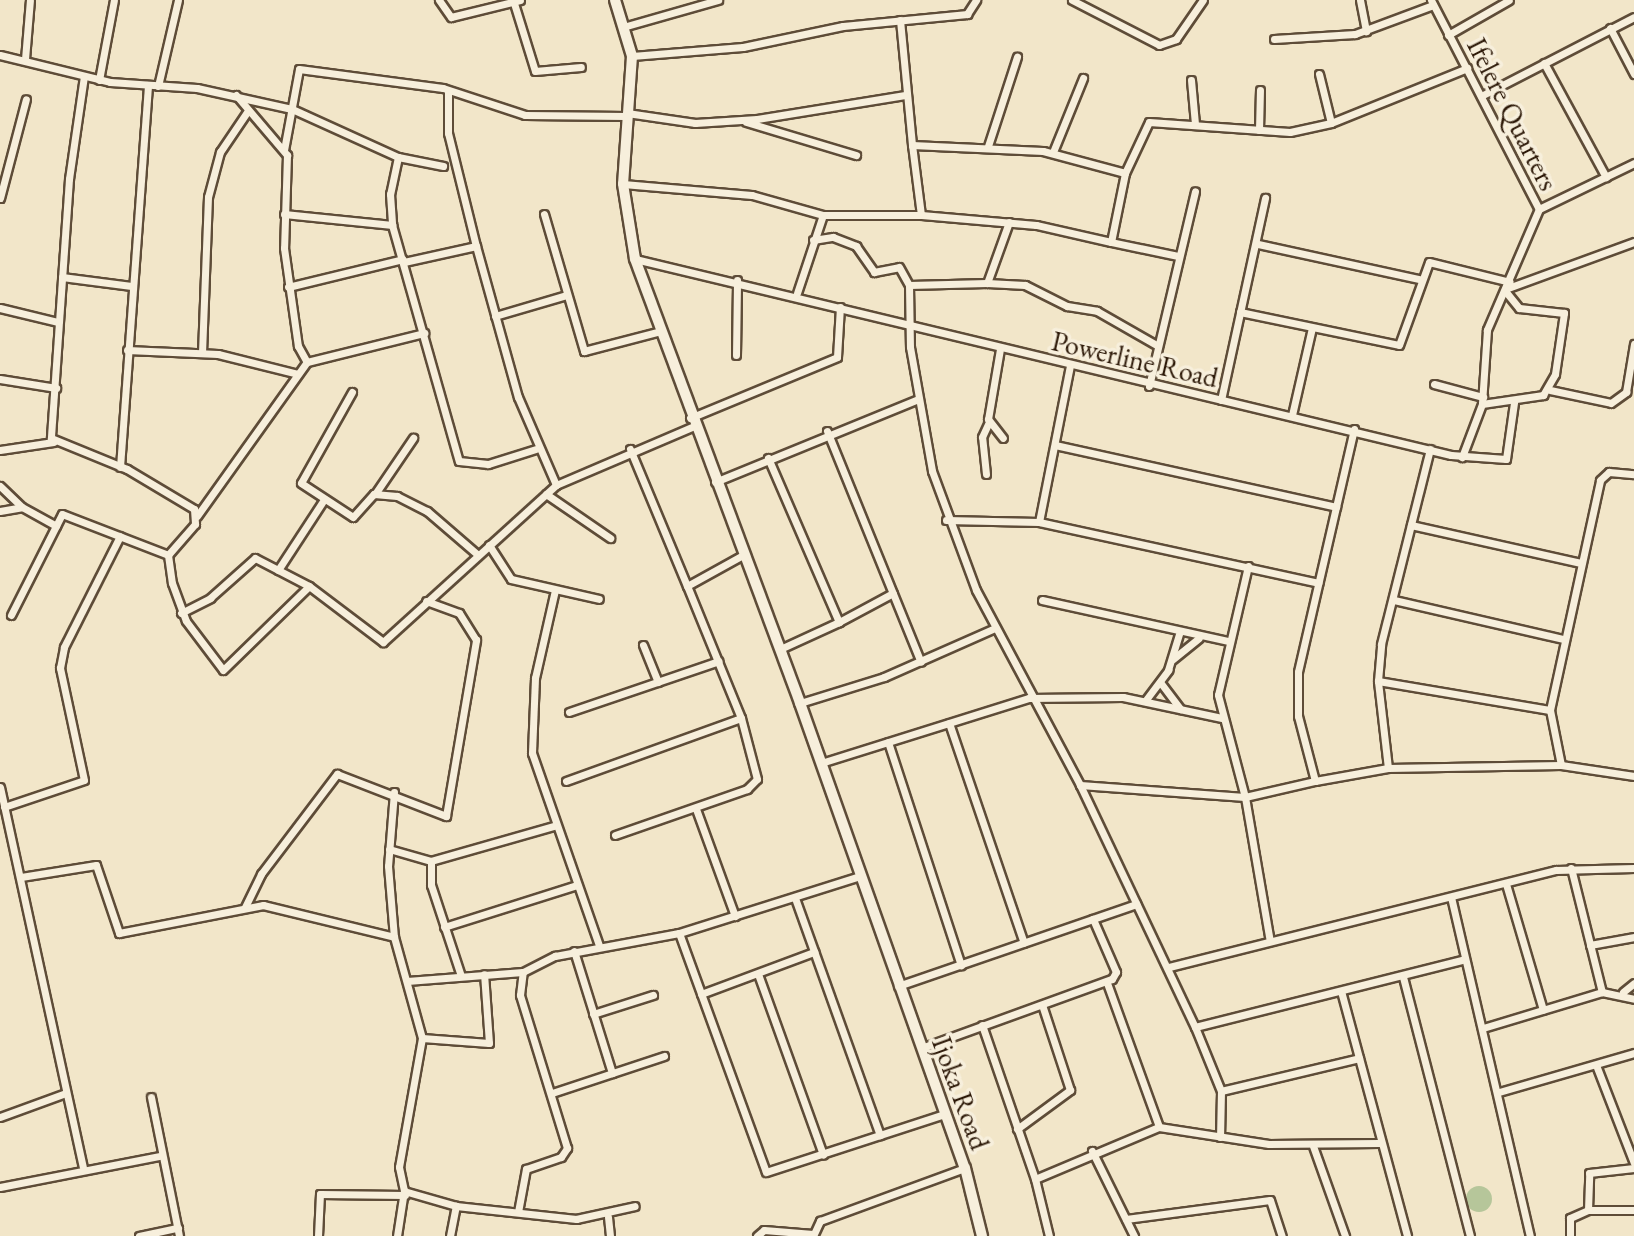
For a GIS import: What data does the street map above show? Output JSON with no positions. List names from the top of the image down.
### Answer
{
  "streets": {
    "street": ["Ifelere Quarters", "Powerline Road", "Ijoka Road"]
  },
  "crossings": [
    ["Ifelere Quarters", "Powerline Road"],
    ["Powerline Road", "Ijoka Road"]
  ]
}
